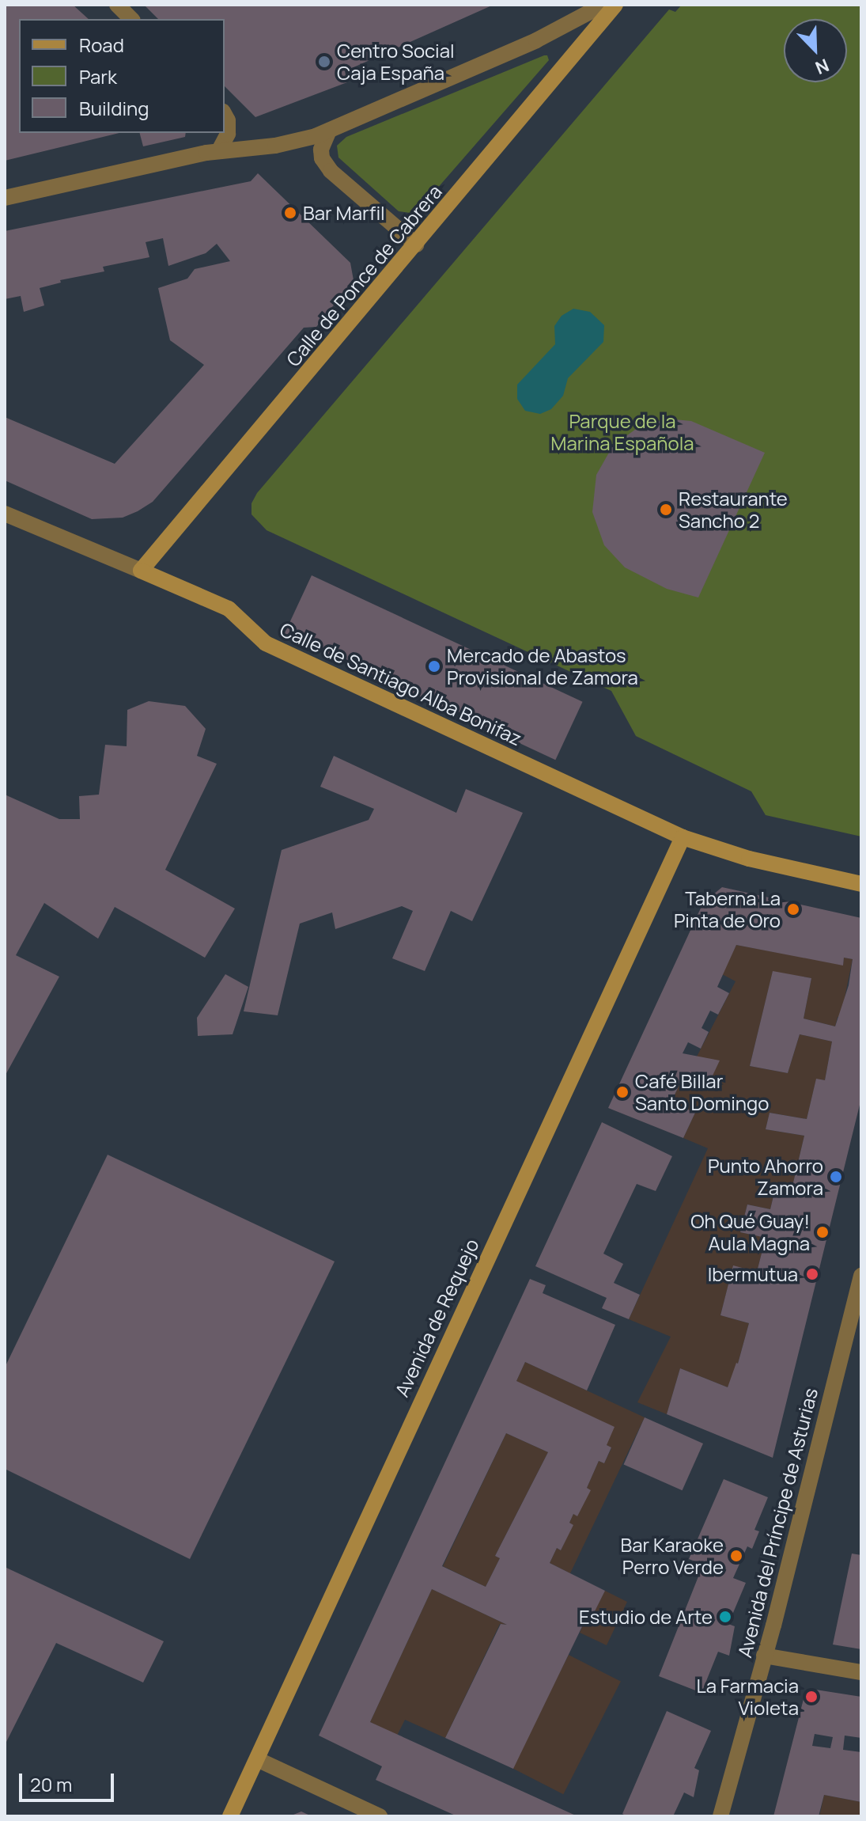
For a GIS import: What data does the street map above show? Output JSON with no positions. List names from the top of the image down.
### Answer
{
  "streets": {
    "main road": ["Calle de Ponce de Cabrera", "Calle de Santiago Alba Bonifaz", "Avenida de Requejo"],
    "street": ["Avenida del Príncipe de Asturias"]
  },
  "crossings": [
    ["Calle de Ponce de Cabrera", "Calle de Santiago Alba Bonifaz"],
    ["Calle de Santiago Alba Bonifaz", "Avenida de Requejo"]
  ],
  "parks": ["Parque de la Marina Española"],
  "places": [
    "Centro Social Caja España",
    "Bar Marfil",
    "Restaurante Sancho 2",
    "Mercado de Abastos Provisional de Zamora",
    "Taberna La Pinta de Oro",
    "Café Billar Santo Domingo",
    "Punto Ahorro Zamora",
    "Oh Qué Guay! Aula Magna",
    "Ibermutua",
    "Bar Karaoke Perro Verde",
    "Estudio de Arte",
    "La Farmacia Violeta"
  ],
  "legend": ["Road", "Park", "Building"],
  "scale_bar": "20 m",
  "north": "bottom right"
}
